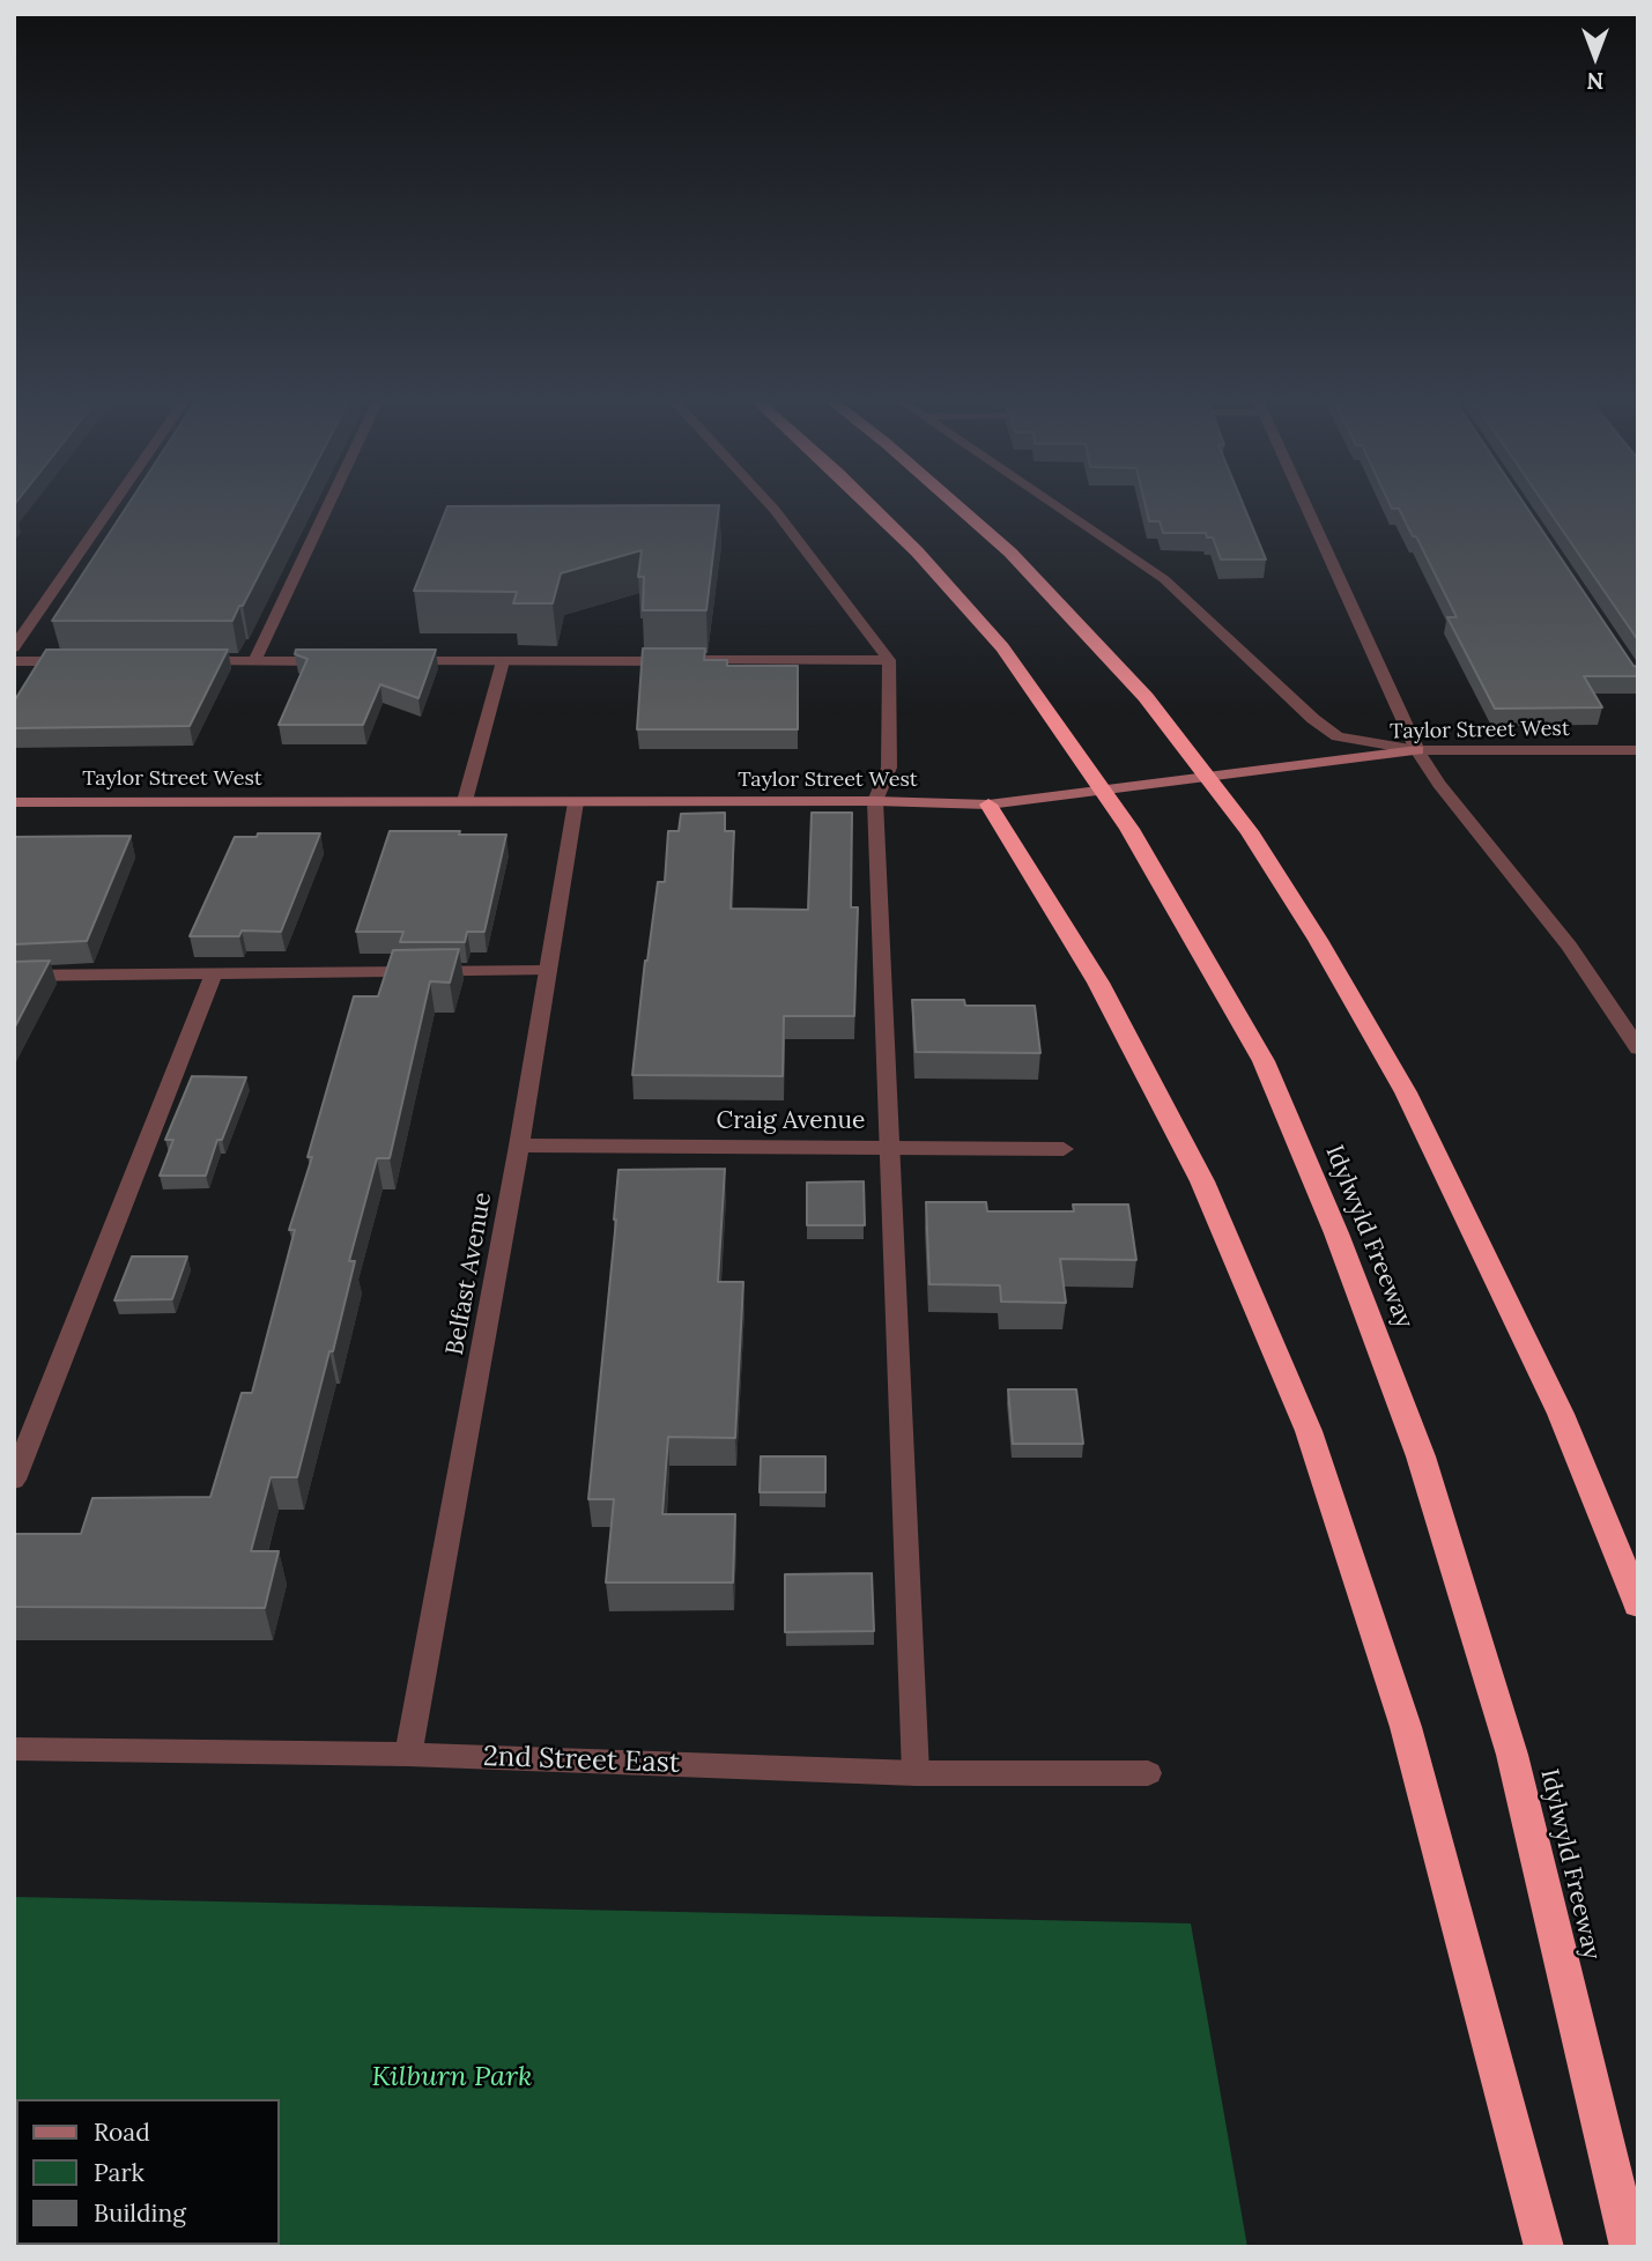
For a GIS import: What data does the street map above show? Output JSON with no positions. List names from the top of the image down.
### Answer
{
  "streets": {
    "highway": ["Idylwyld Freeway"],
    "street": [
      "Taylor Street West",
      "Craig Avenue",
      "Belfast Avenue",
      "2nd Street East"
    ]
  },
  "crossings": [
    ["Taylor Street West", "Belfast Avenue"],
    ["Craig Avenue", "Belfast Avenue"],
    ["Belfast Avenue", "2nd Street East"]
  ],
  "parks": ["Kilburn Park"],
  "legend": ["Road", "Park", "Building"],
  "north": "bottom"
}
